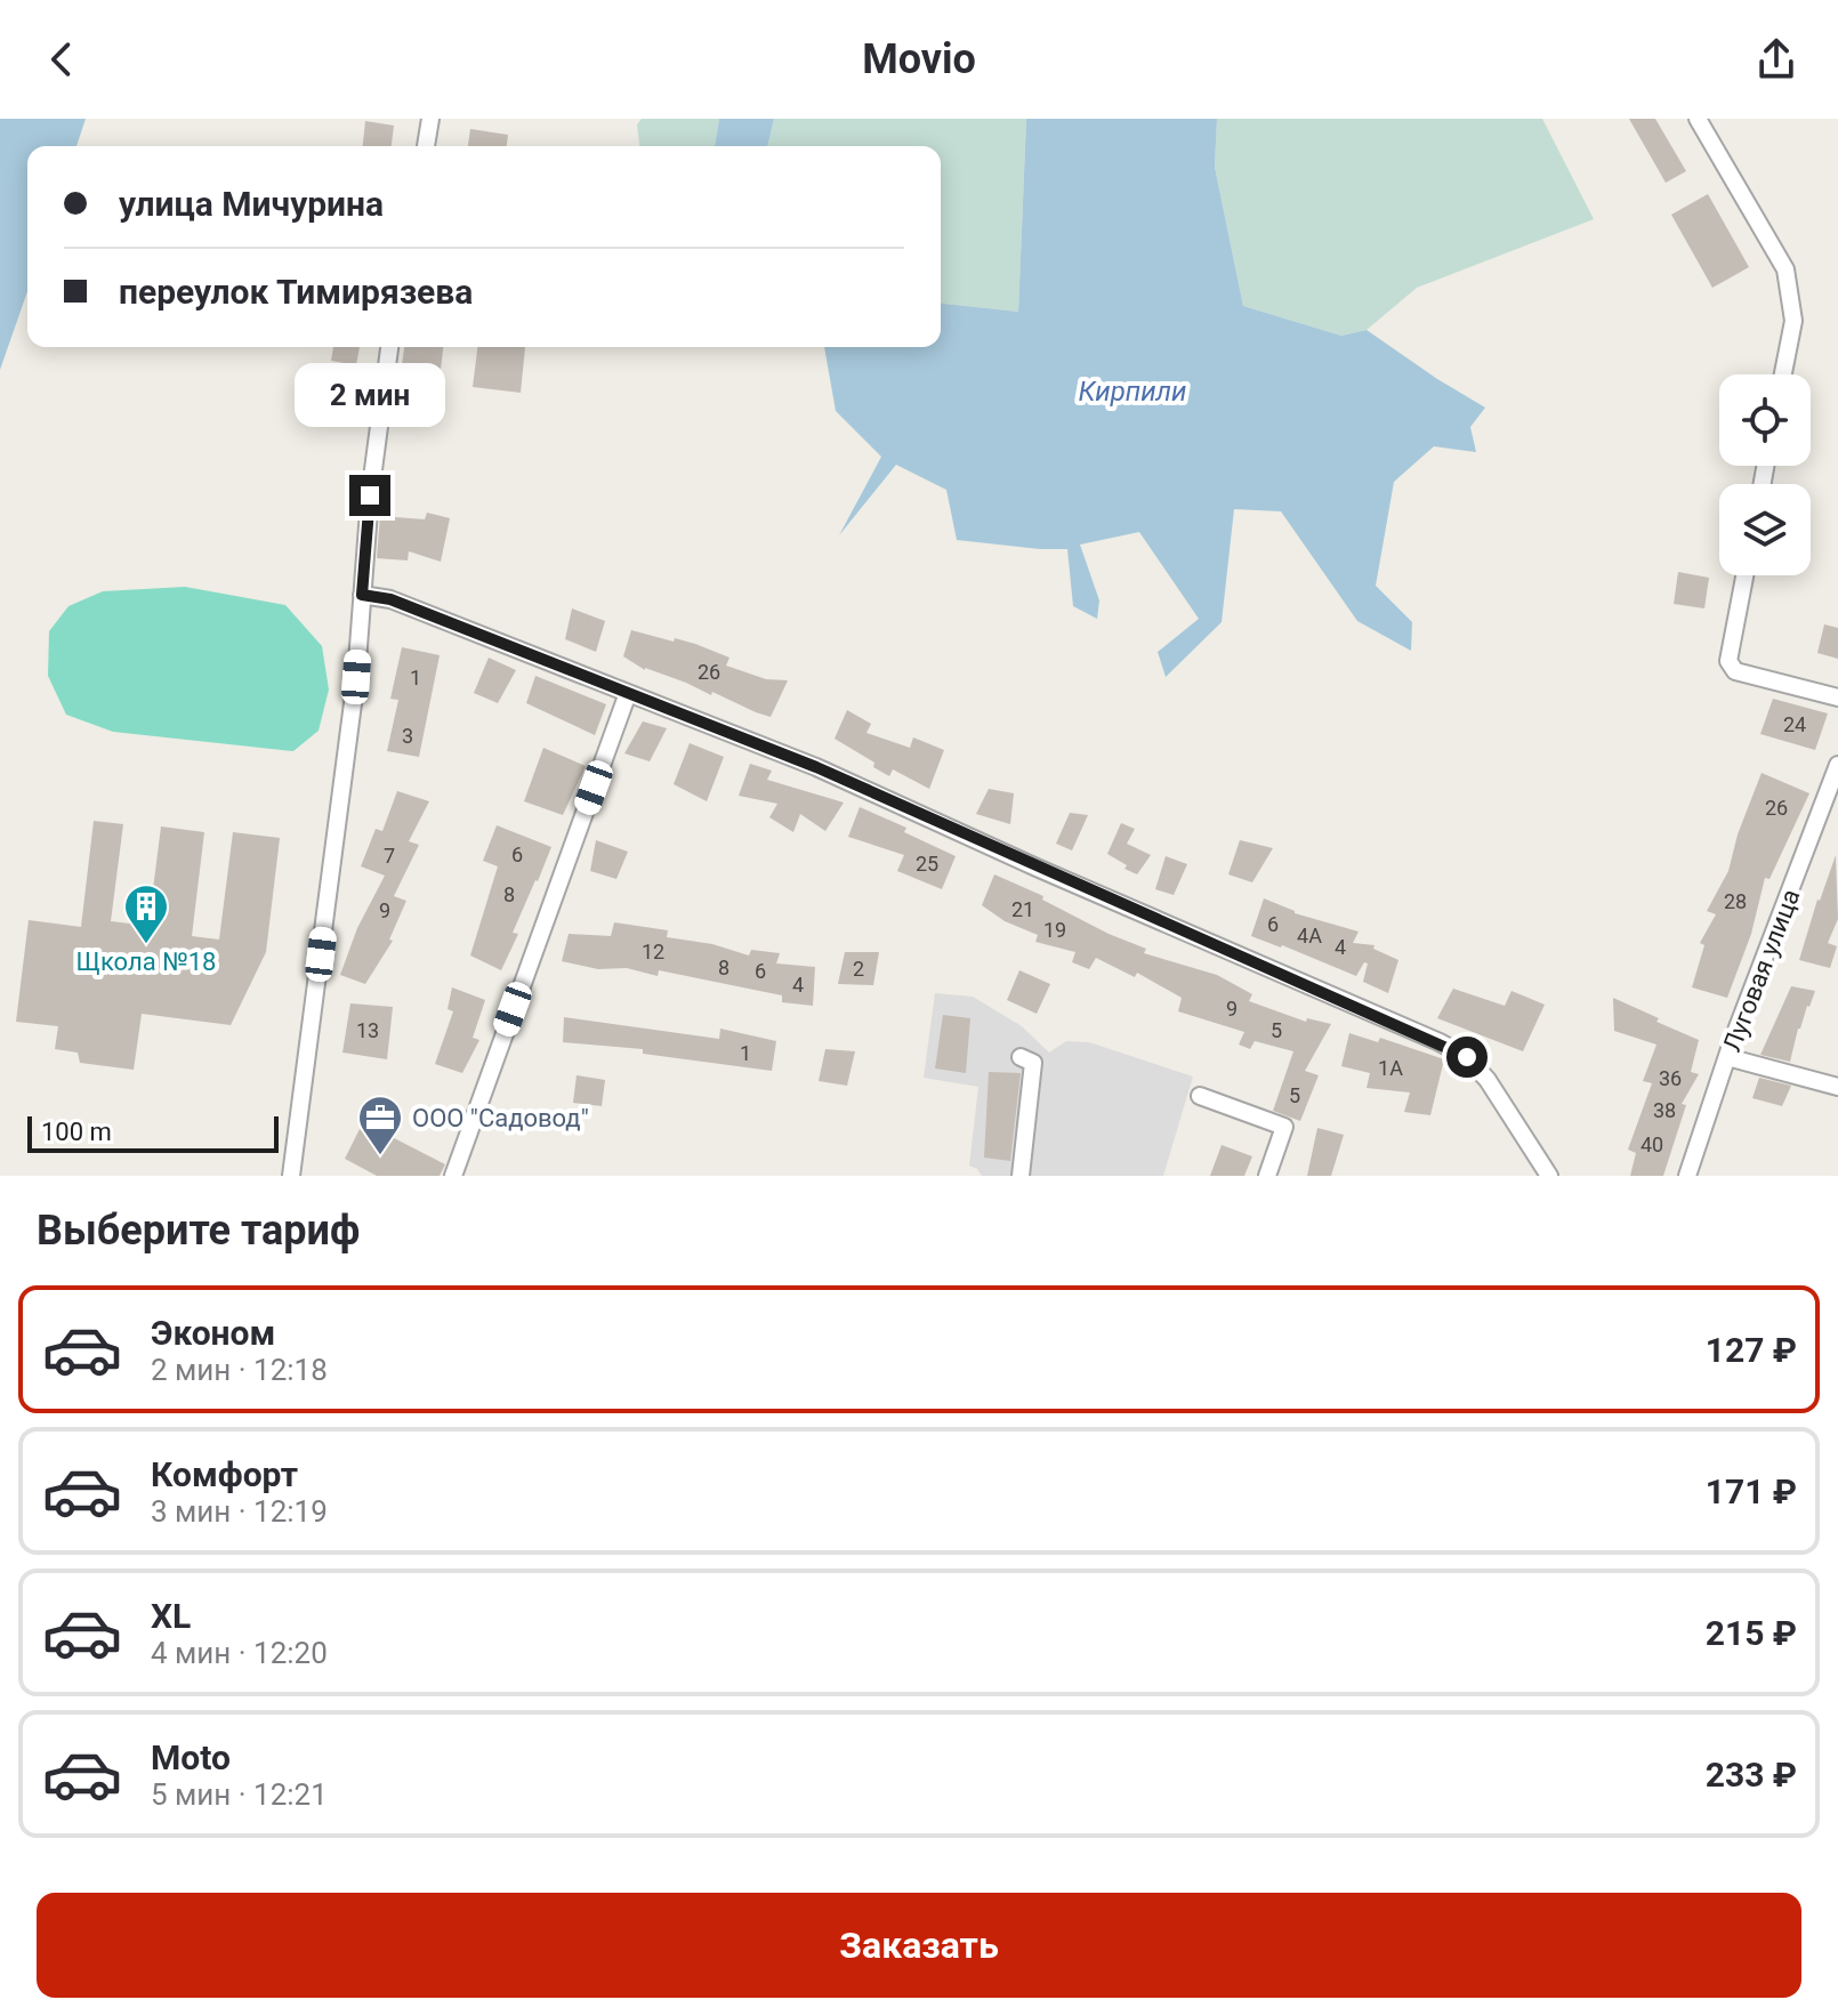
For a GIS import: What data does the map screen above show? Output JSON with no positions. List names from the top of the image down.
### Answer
{
  "streets": {
    "street": ["Луговая улица"]
  },
  "water": ["Кирпили"],
  "places": {
    "building": ["Щкола №18"],
    "office": ["ООО \"Садовод\""]
  },
  "house_numbers": [
    "26",
    "1",
    "24",
    "3",
    "26",
    "6",
    "7",
    "25",
    "8",
    "28",
    "21",
    "9",
    "6",
    "19",
    "4А",
    "4",
    "12",
    "8",
    "2",
    "6",
    "4",
    "9",
    "13",
    "5",
    "1",
    "1А",
    "36",
    "5",
    "38",
    "40"
  ],
  "scale_bar": "100 m",
  "page": {
    "header": "Movio",
    "banner": ["улица Мичурина", "переулок Тимирязева"],
    "bubble": "2 мин",
    "scale": "100 m",
    "heading": "Выберите тариф",
    "list": [
      {
        "name": "Эконом",
        "note": "2 мин · 12:18",
        "value": "127 ₽"
      },
      {
        "name": "Комфорт",
        "note": "3 мин · 12:19",
        "value": "171 ₽"
      },
      {
        "name": "XL",
        "note": "4 мин · 12:20",
        "value": "215 ₽"
      },
      {
        "name": "Moto",
        "note": "5 мин · 12:21",
        "value": "233 ₽"
      }
    ],
    "buttons": "Заказать"
  }
}
